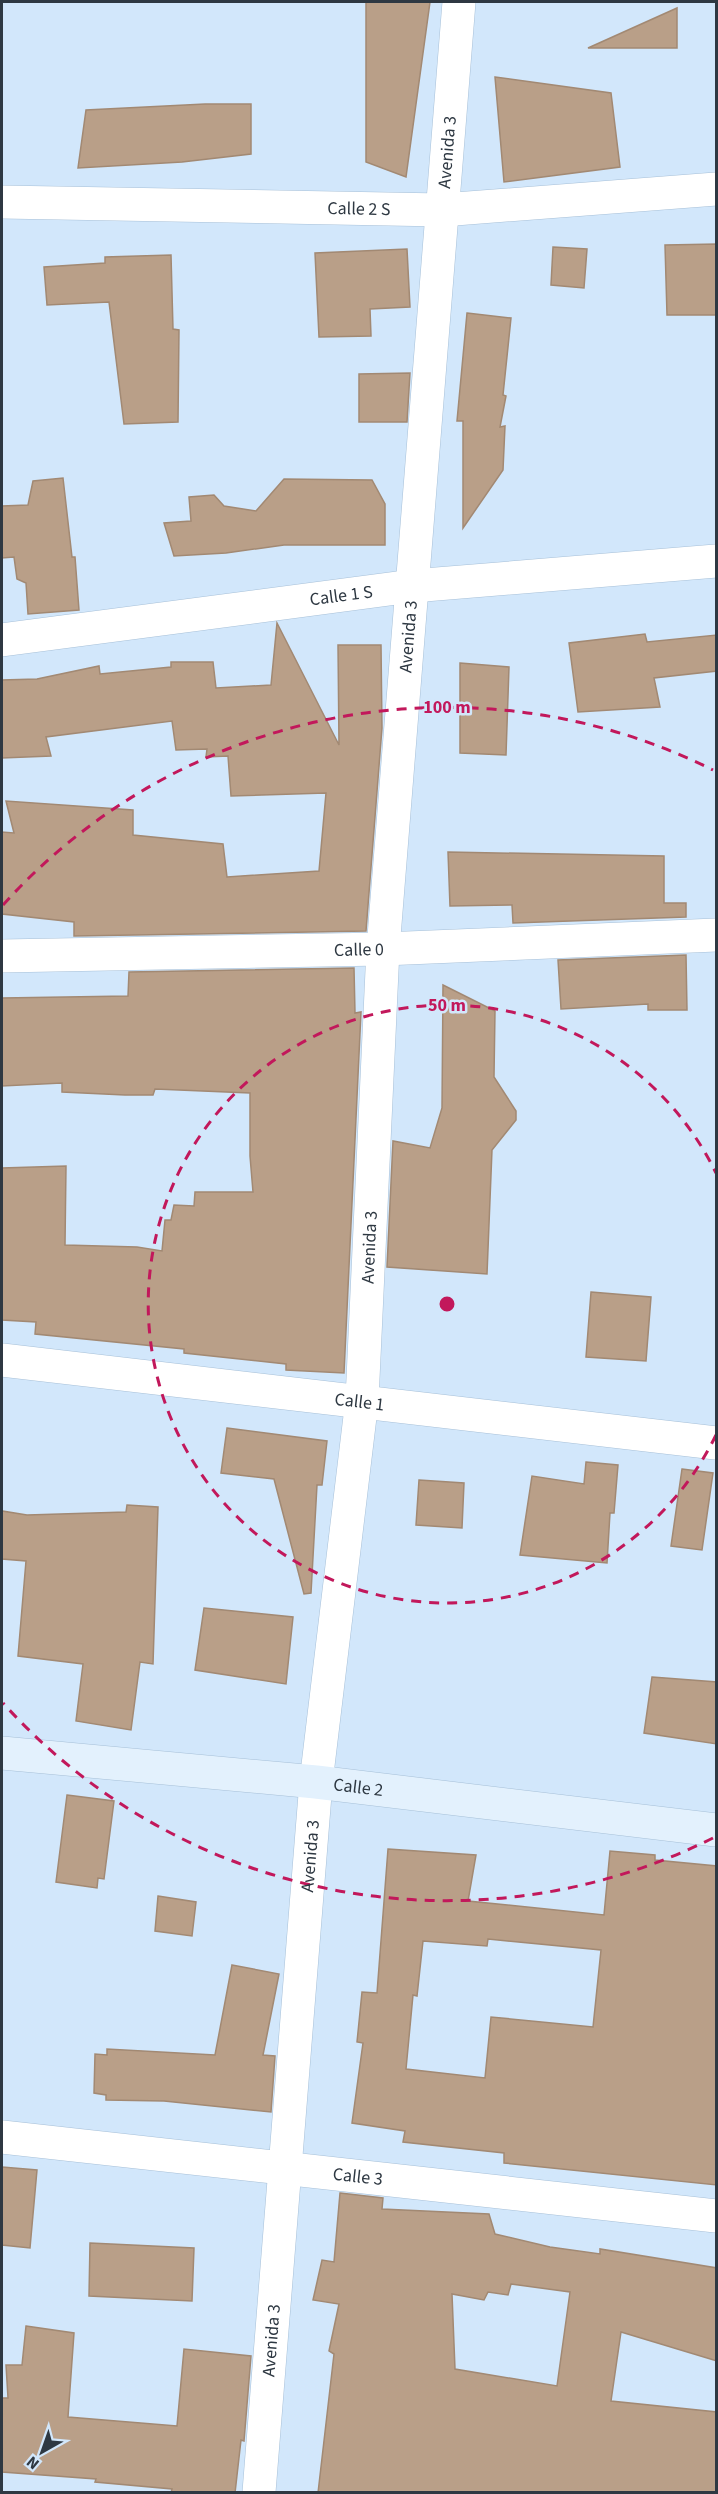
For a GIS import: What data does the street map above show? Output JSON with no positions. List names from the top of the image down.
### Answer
{
  "streets": {
    "main road": ["Calle 2"],
    "street": [
      "Avenida 3",
      "Calle 2 S",
      "Calle 1 S",
      "Calle 0",
      "Calle 1",
      "Calle 3"
    ]
  },
  "crossings": [
    ["Avenida 3", "Calle 2 S"],
    ["Avenida 3", "Calle 1 S"],
    ["Avenida 3", "Calle 0"],
    ["Avenida 3", "Calle 1"],
    ["Avenida 3", "Calle 2"],
    ["Avenida 3", "Calle 3"]
  ],
  "north": "bottom left",
  "rings": ["100 m", "50 m"]
}
